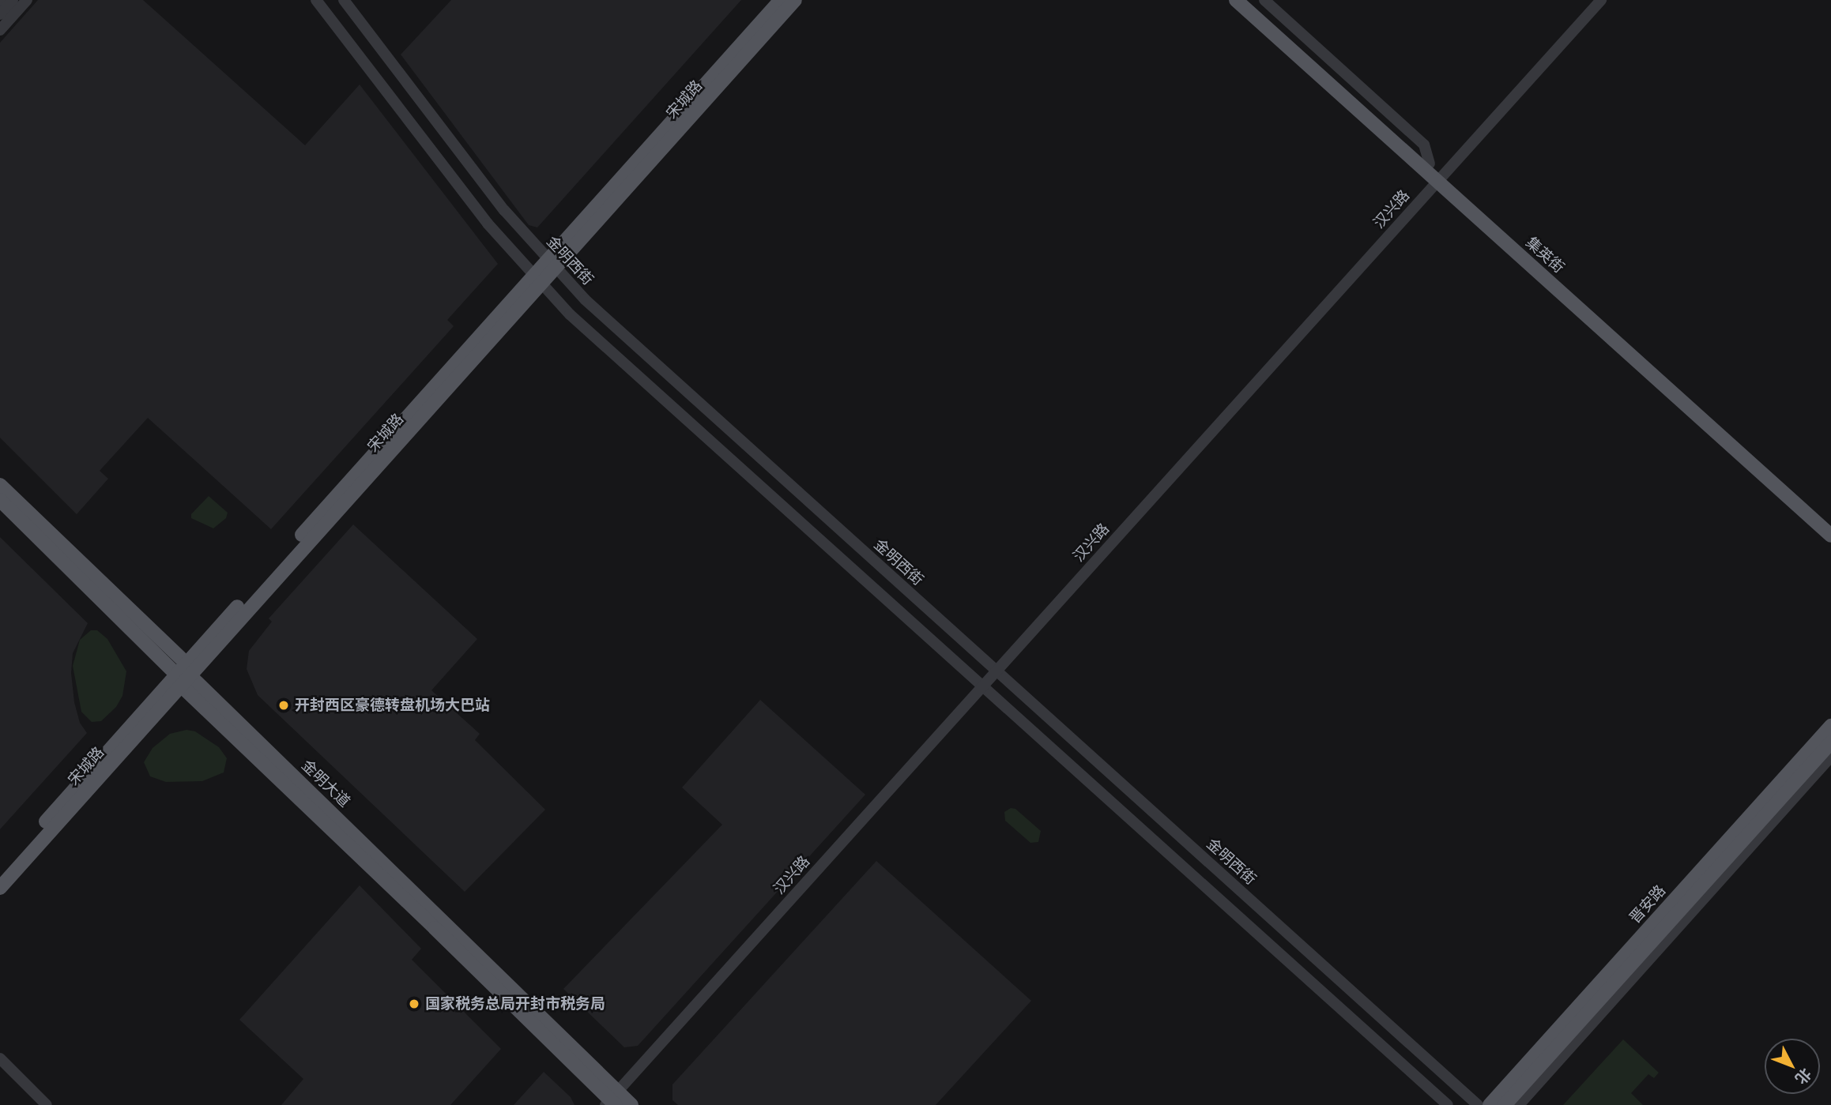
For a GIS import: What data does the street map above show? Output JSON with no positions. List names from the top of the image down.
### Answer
{
  "streets": {
    "main road": [
      "宋城路",
      "集英街",
      "金明大道",
      "晋安路"
    ],
    "street": ["汉兴路", "金明西街"]
  },
  "crossings": [
    ["宋城路", "金明西街"],
    ["宋城路", "金明大道"],
    ["汉兴路", "集英街"],
    ["汉兴路", "金明西街"],
    ["汉兴路", "金明大道"]
  ],
  "places": ["开封西区豪德转盘机场大巴站", "国家税务总局开封市税务局"],
  "north": "bottom right"
}
